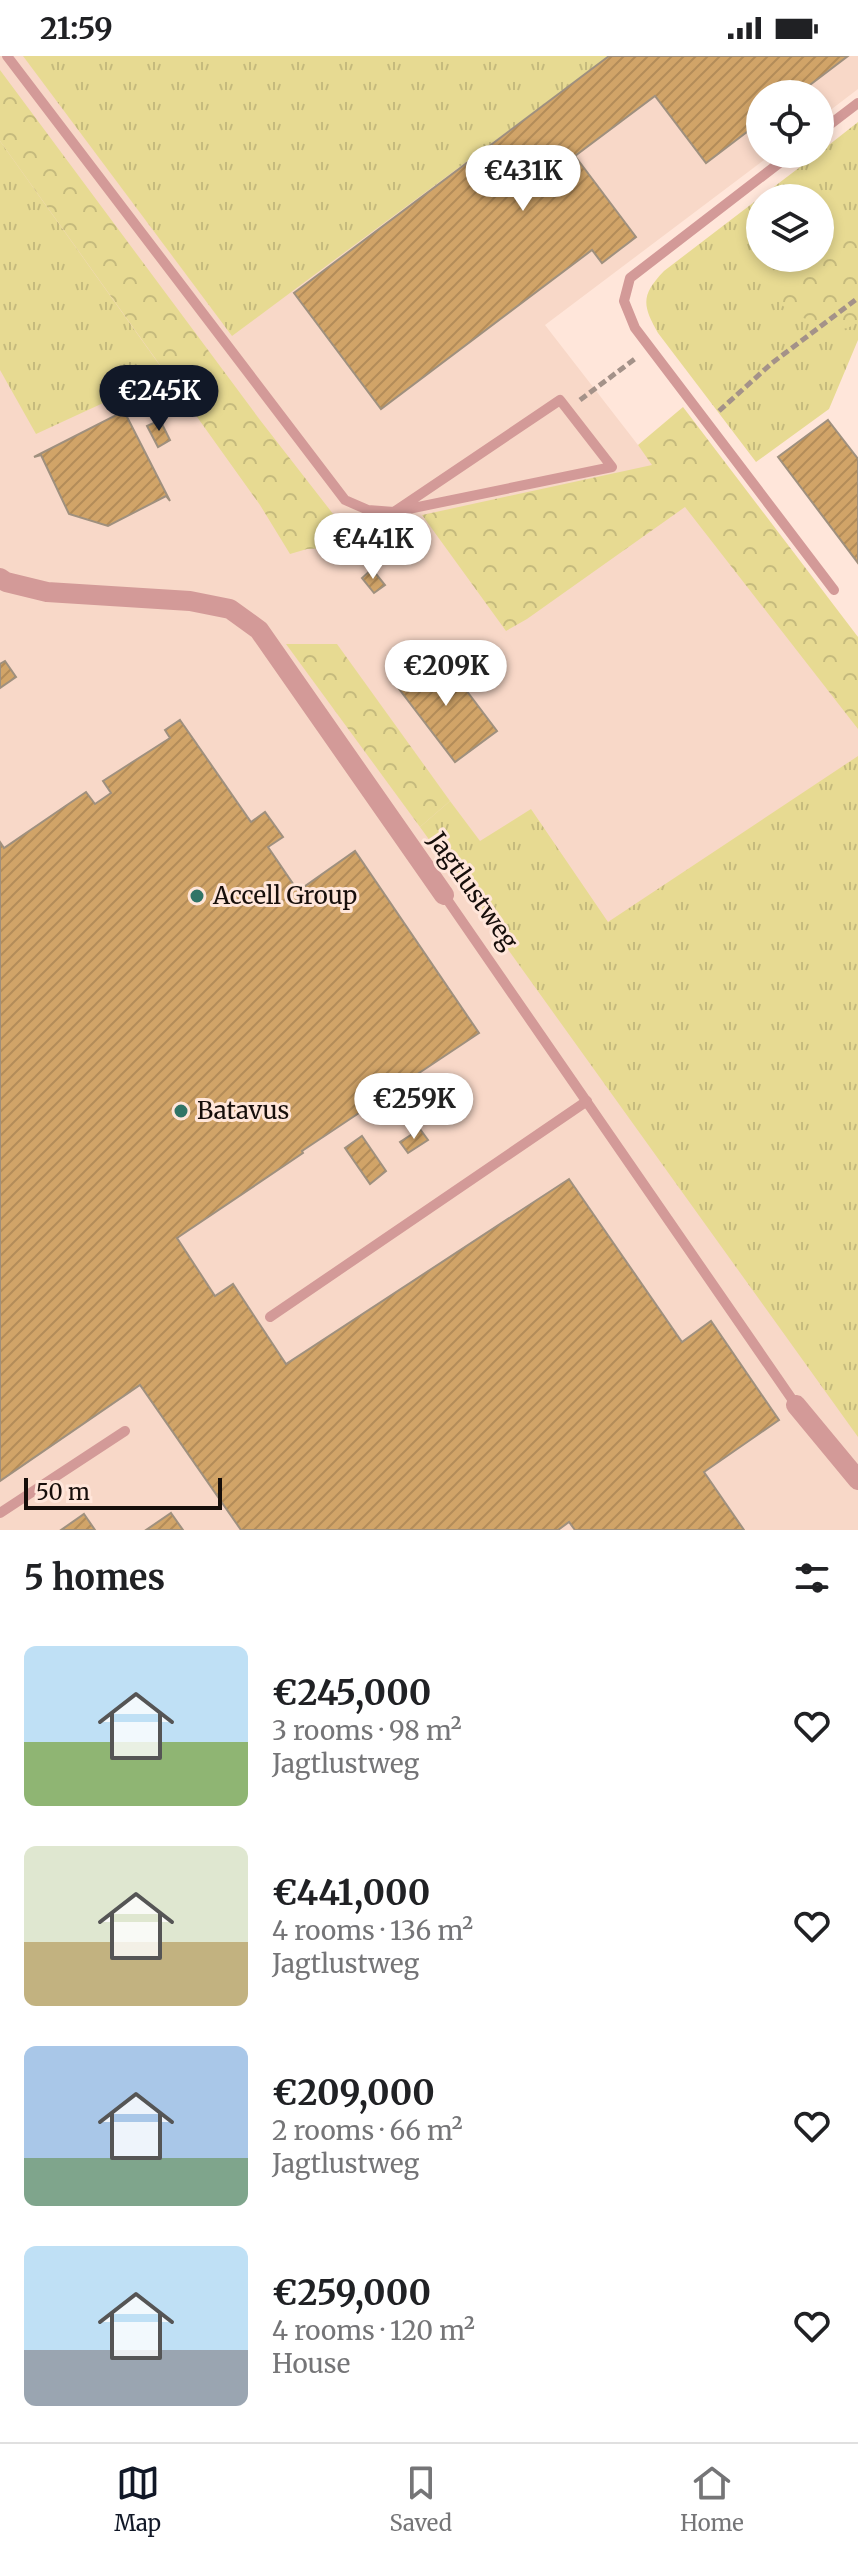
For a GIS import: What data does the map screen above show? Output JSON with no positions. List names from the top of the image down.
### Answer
{
  "streets": {
    "street": ["Jagtlustweg"]
  },
  "places": ["Accell Group", "Batavus"],
  "scale_bar": "50 m",
  "page": {
    "status": "21:59",
    "price": [
      "€431K",
      "€245K",
      "€441K",
      "€209K",
      "€259K"
    ],
    "scale": "50 m",
    "heading": "5 homes",
    "list": [
      {
        "name": "€245,000",
        "note": "3 rooms · 98 m² · Jagtlustweg"
      },
      {
        "name": "€441,000",
        "note": "4 rooms · 136 m² · Jagtlustweg"
      },
      {
        "name": "€209,000",
        "note": "2 rooms · 66 m² · Jagtlustweg"
      },
      {
        "name": "€259,000",
        "note": "4 rooms · 120 m² · House"
      }
    ],
    "tabs": ["Map", "Saved", "Home"]
  }
}
